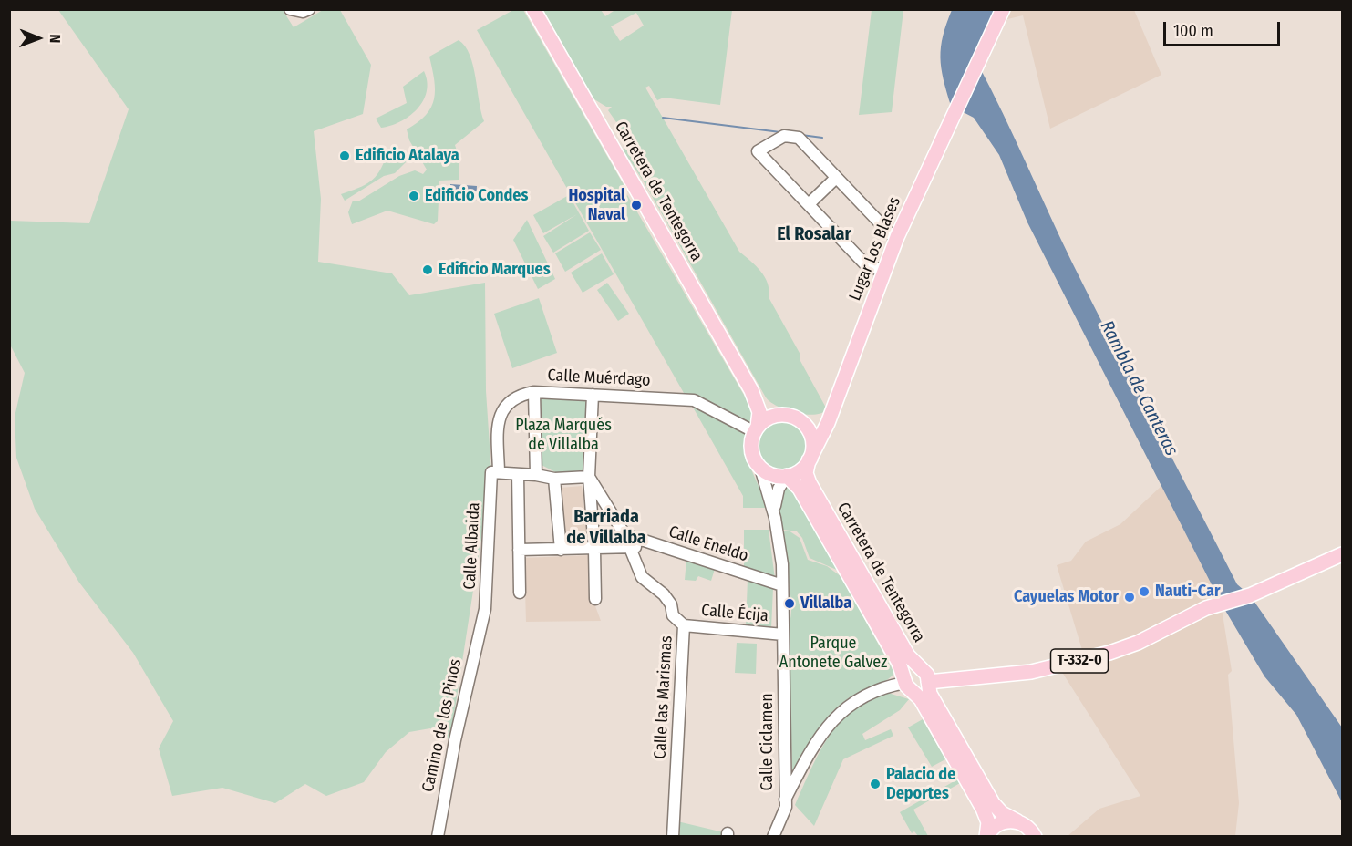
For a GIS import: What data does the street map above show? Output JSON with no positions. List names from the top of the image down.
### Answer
{
  "streets": {
    "main road": ["Carretera de Tentegorra", "Lugar Los Blases", "T-332-0"],
    "street": [
      "Calle Muérdago",
      "Calle Eneldo",
      "Calle Albaida",
      "Calle Écija",
      "Calle las Marismas",
      "Camino de los Pinos",
      "Calle Ciclamen"
    ]
  },
  "crossings": [
    ["Carretera de Tentegorra", "Lugar Los Blases"],
    ["Carretera de Tentegorra", "Calle Muérdago"],
    ["Carretera de Tentegorra", "T-332-0"],
    ["Carretera de Tentegorra", "Calle Ciclamen"],
    ["Lugar Los Blases", "Calle Muérdago"],
    ["Lugar Los Blases", "Calle Ciclamen"],
    ["Calle Muérdago", "Calle Albaida"],
    ["Calle Muérdago", "Calle Ciclamen"],
    ["Calle Eneldo", "Calle las Marismas"],
    ["Calle Eneldo", "Calle Ciclamen"],
    ["Calle Albaida", "Camino de los Pinos"],
    ["Calle Écija", "Calle las Marismas"],
    ["Calle Écija", "Calle Ciclamen"]
  ],
  "districts": ["El Rosalar", "Barriada de Villalba"],
  "water": ["Rambla de Canteras"],
  "parks": ["Plaza Marqués de Villalba", "Parque Antonete Galvez"],
  "places": [
    "Edificio Atalaya",
    "Edificio Condes",
    "Hospital Naval",
    "Edificio Marques",
    "Nauti-Car",
    "Cayuelas Motor",
    "Villalba",
    "Palacio de Deportes"
  ],
  "scale_bar": "100 m",
  "north": "right"
}
